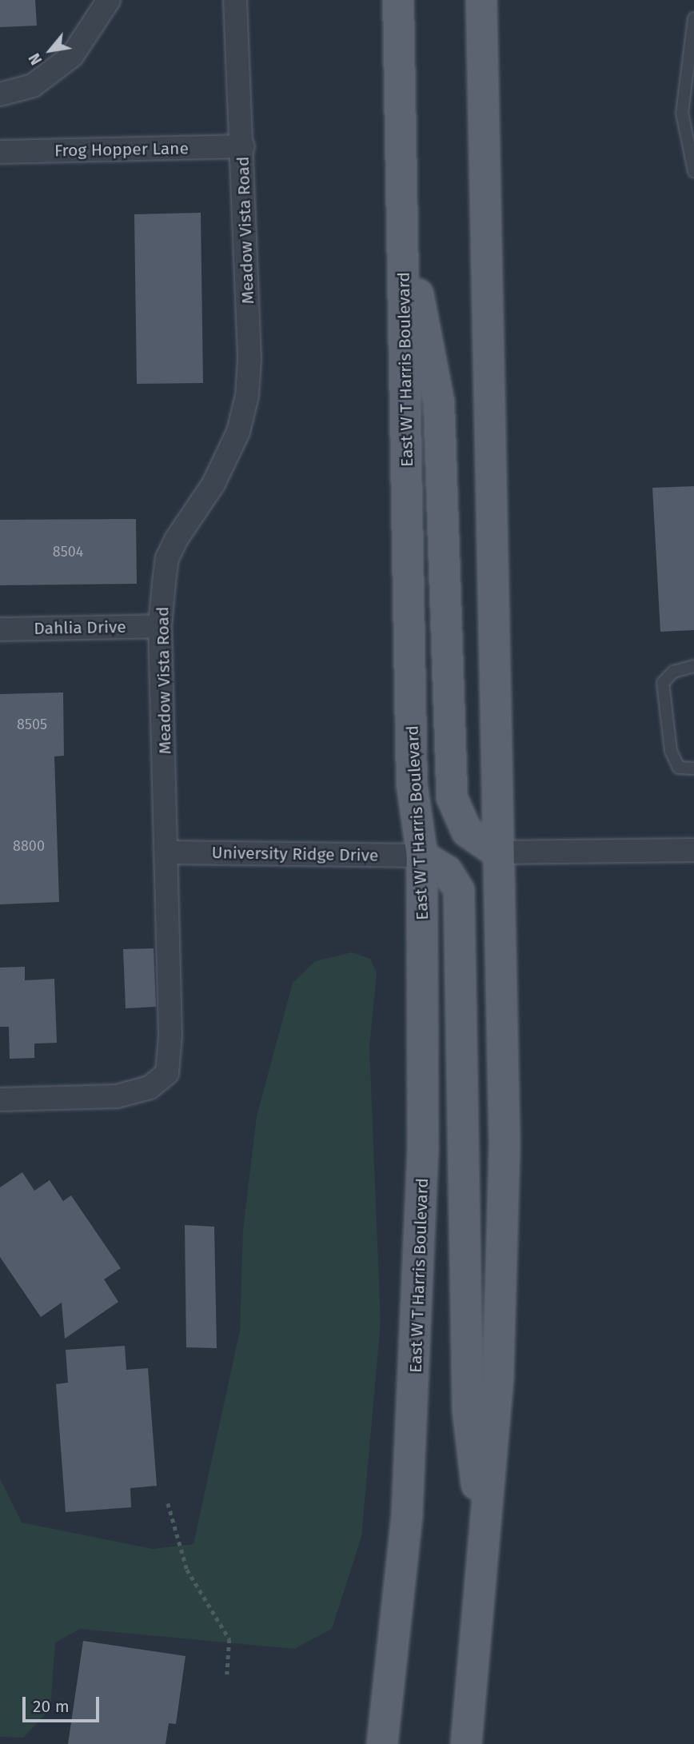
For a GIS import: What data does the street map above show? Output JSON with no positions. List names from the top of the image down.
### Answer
{
  "streets": {
    "main road": ["East W T Harris Boulevard"],
    "street": [
      "Frog Hopper Lane",
      "Meadow Vista Road",
      "Dahlia Drive",
      "University Ridge Drive"
    ]
  },
  "crossings": [
    ["Frog Hopper Lane", "Meadow Vista Road"],
    ["Meadow Vista Road", "Dahlia Drive"],
    ["Meadow Vista Road", "University Ridge Drive"],
    ["East W T Harris Boulevard", "University Ridge Drive"]
  ],
  "house_numbers": ["8504", "8505", "8800"],
  "scale_bar": "20 m",
  "north": "bottom left"
}
